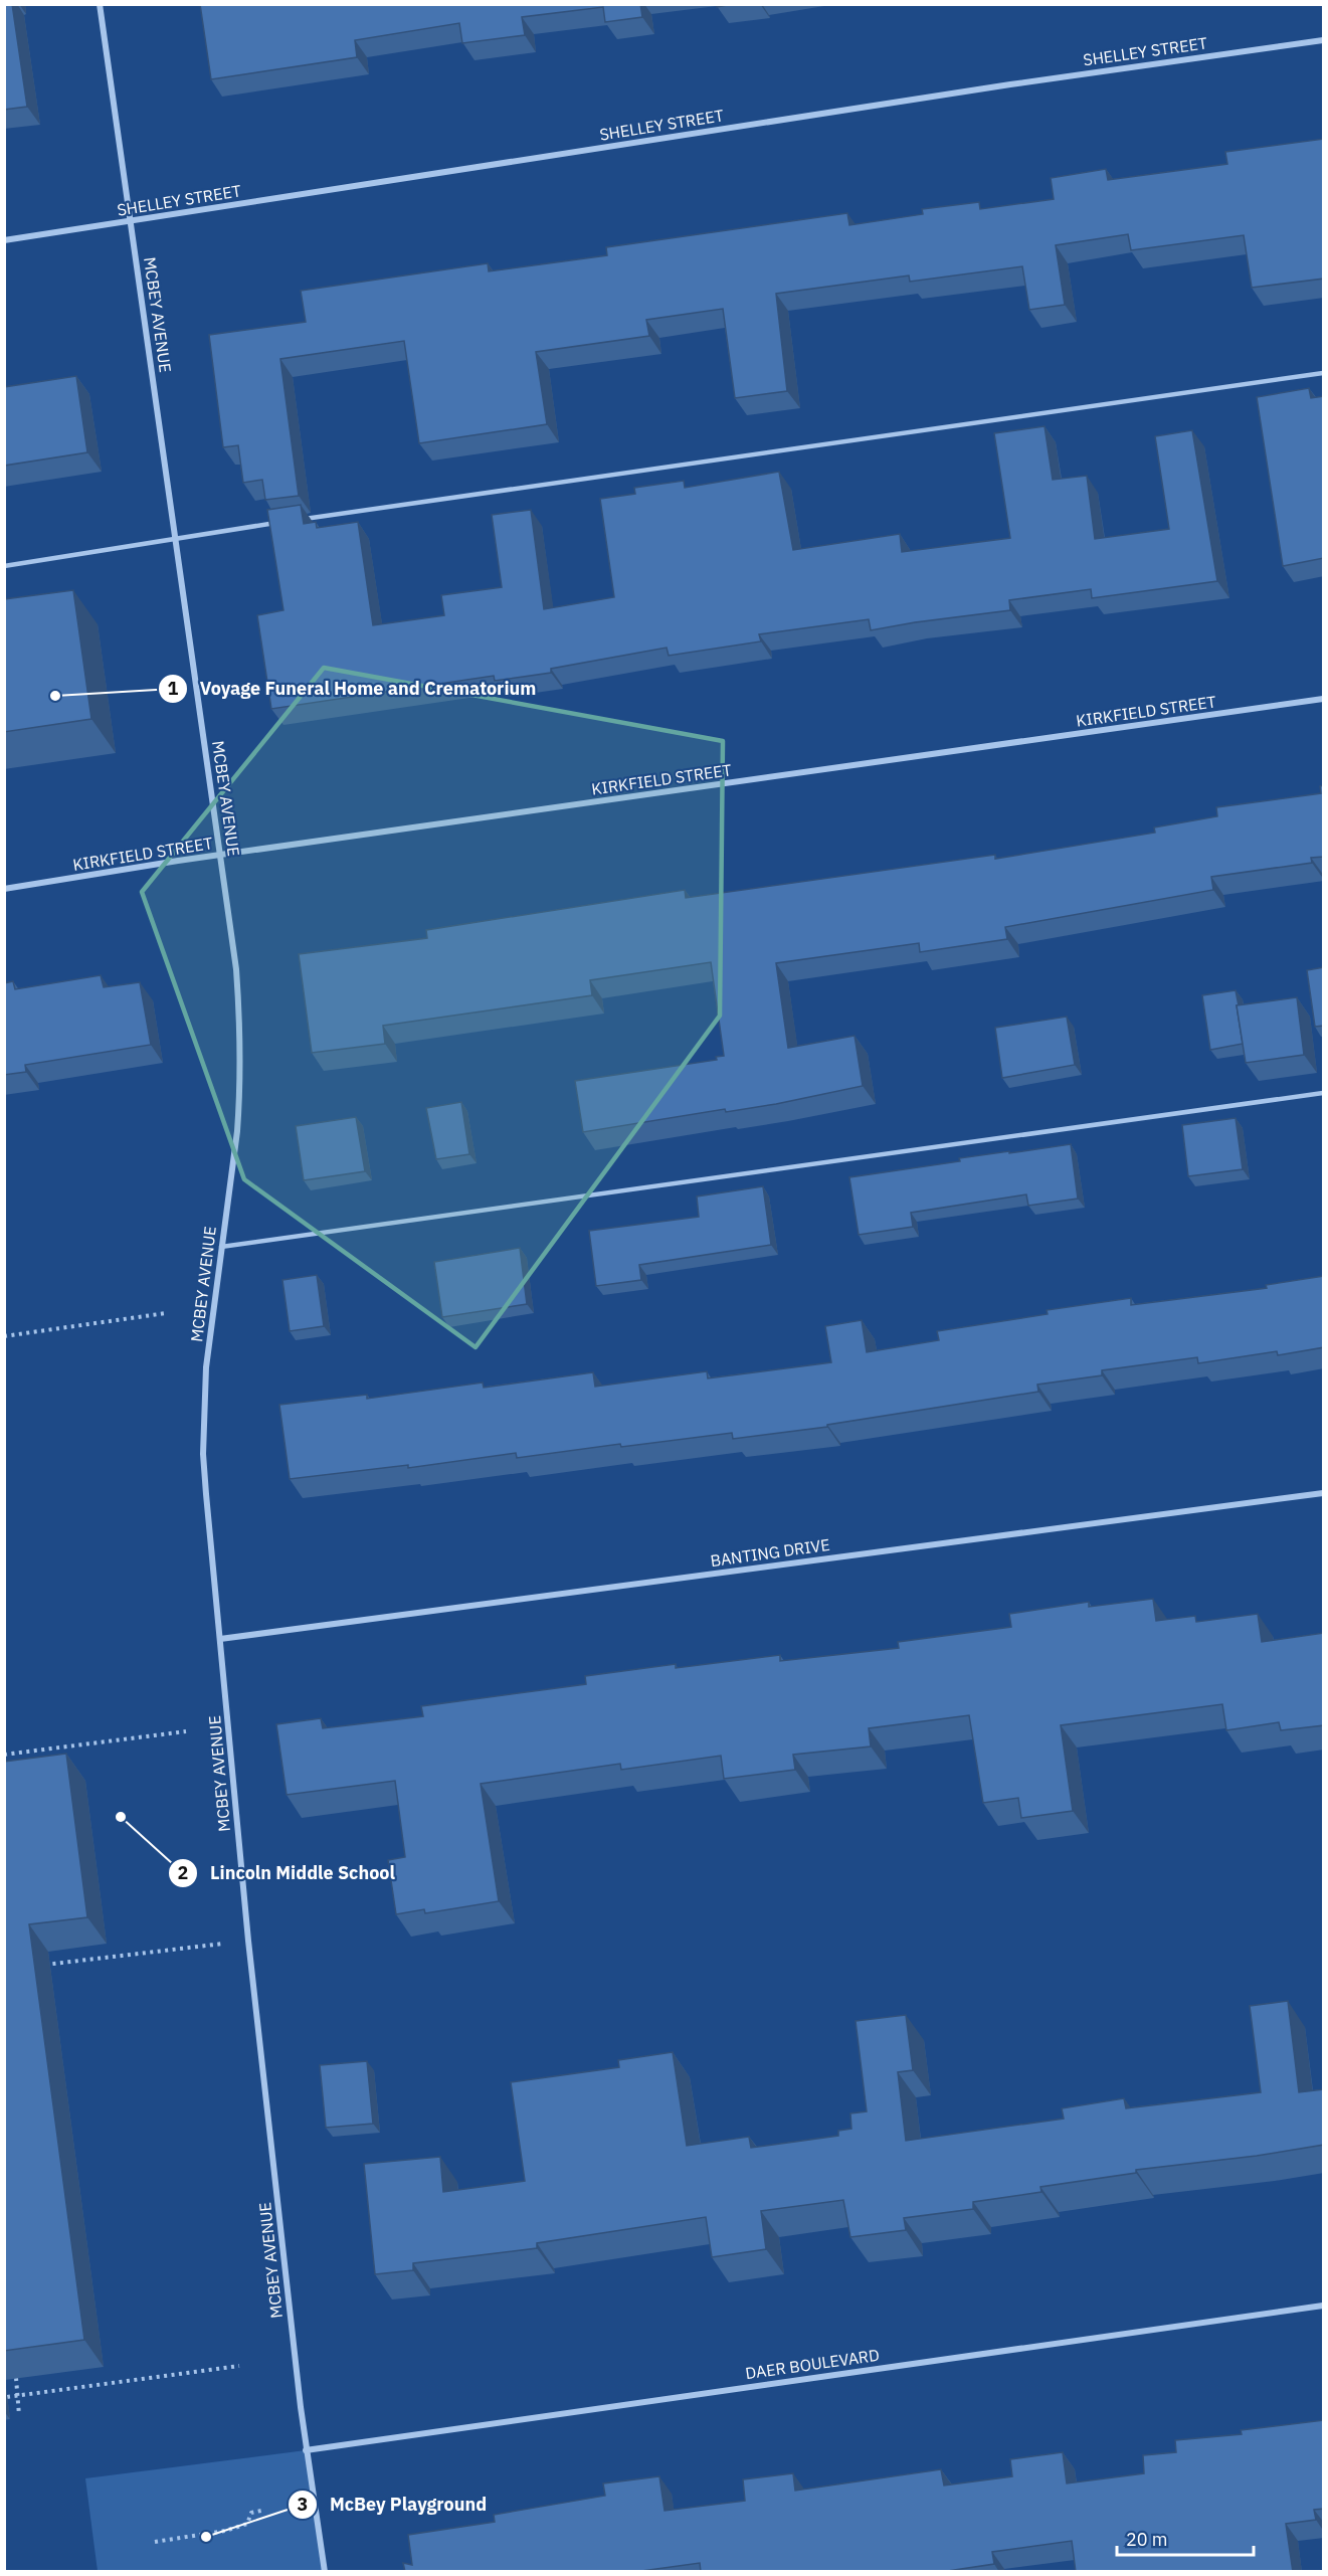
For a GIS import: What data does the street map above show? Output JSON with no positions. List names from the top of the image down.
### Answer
{
  "streets": {
    "street": [
      "SHELLEY STREET",
      "MCBEY AVENUE",
      "KIRKFIELD STREET",
      "BANTING DRIVE",
      "DAER BOULEVARD"
    ]
  },
  "crossings": [
    ["SHELLEY STREET", "MCBEY AVENUE"],
    ["MCBEY AVENUE", "KIRKFIELD STREET"],
    ["MCBEY AVENUE", "BANTING DRIVE"],
    ["MCBEY AVENUE", "DAER BOULEVARD"]
  ],
  "places": ["Voyage Funeral Home and Crematorium", "Lincoln Middle School", "McBey Playground"],
  "scale_bar": "20 m"
}
